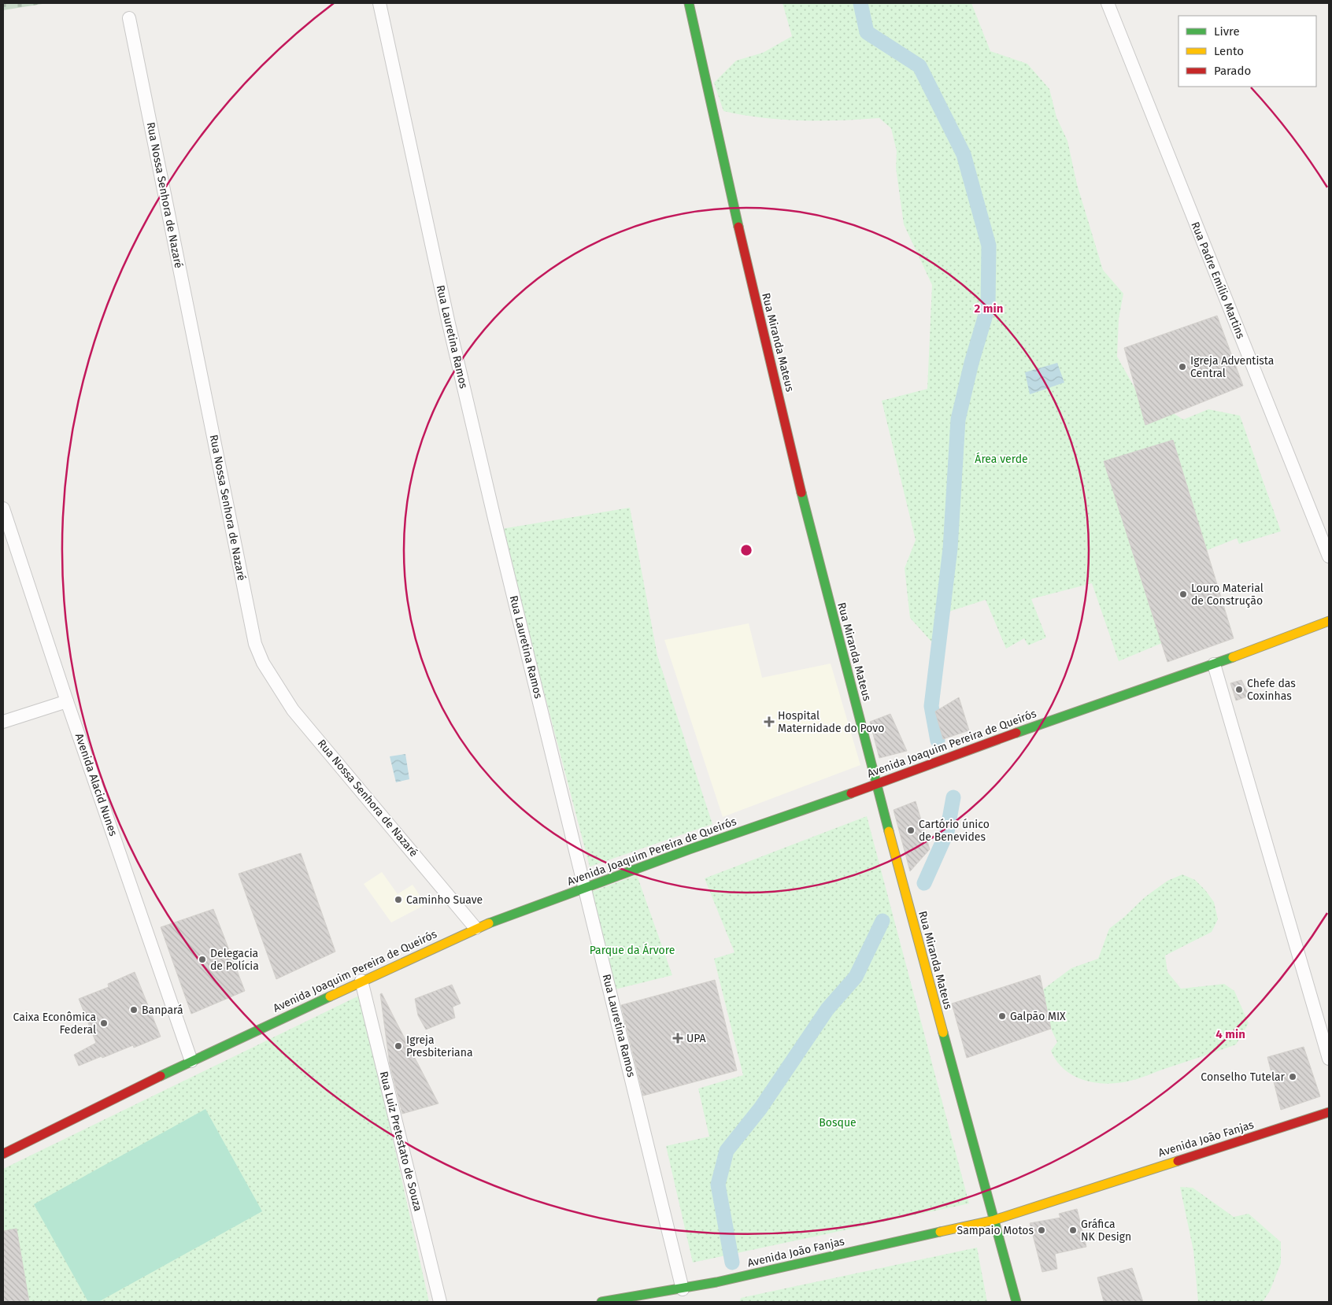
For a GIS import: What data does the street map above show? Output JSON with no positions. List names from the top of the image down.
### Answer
{
  "streets": {
    "street": [
      "Rua Nossa Senhora de Nazaré",
      "Rua Padre Emílio Martins",
      "Rua Lauretina Ramos",
      "Rua Miranda Mateus",
      "Avenida Joaquim Pereira de Queirós",
      "Avenida Alacid Nunes",
      "Avenida João Fanjas",
      "Rua Luiz Pretestato de Souza"
    ]
  },
  "crossings": [
    ["Rua Nossa Senhora de Nazaré", "Avenida Joaquim Pereira de Queirós"],
    ["Rua Lauretina Ramos", "Avenida Joaquim Pereira de Queirós"],
    ["Rua Lauretina Ramos", "Avenida João Fanjas"],
    ["Rua Miranda Mateus", "Avenida Joaquim Pereira de Queirós"],
    ["Rua Miranda Mateus", "Avenida João Fanjas"],
    ["Avenida Joaquim Pereira de Queirós", "Avenida Alacid Nunes"],
    ["Avenida Joaquim Pereira de Queirós", "Rua Luiz Pretestato de Souza"]
  ],
  "parks": ["Área verde", "Parque da Árvore", "Bosque"],
  "places": {
    "other": [
      "Igreja Adventista Central",
      "Louro Material de Construção",
      "Chefe das Coxinhas",
      "Cartório único de Benevides",
      "Caminho Suave",
      "Delegacia de Polícia",
      "Banpará",
      "Galpão MIX",
      "Caixa Econômica Federal",
      "Igreja Presbiteriana",
      "Conselho Tutelar",
      "Sampaio Motos",
      "Gráfica NK Design"
    ],
    "health": ["Hospital Maternidade do Povo", "UPA"]
  },
  "legend": ["Livre", "Lento", "Parado"],
  "rings": ["2 min", "4 min"]
}
